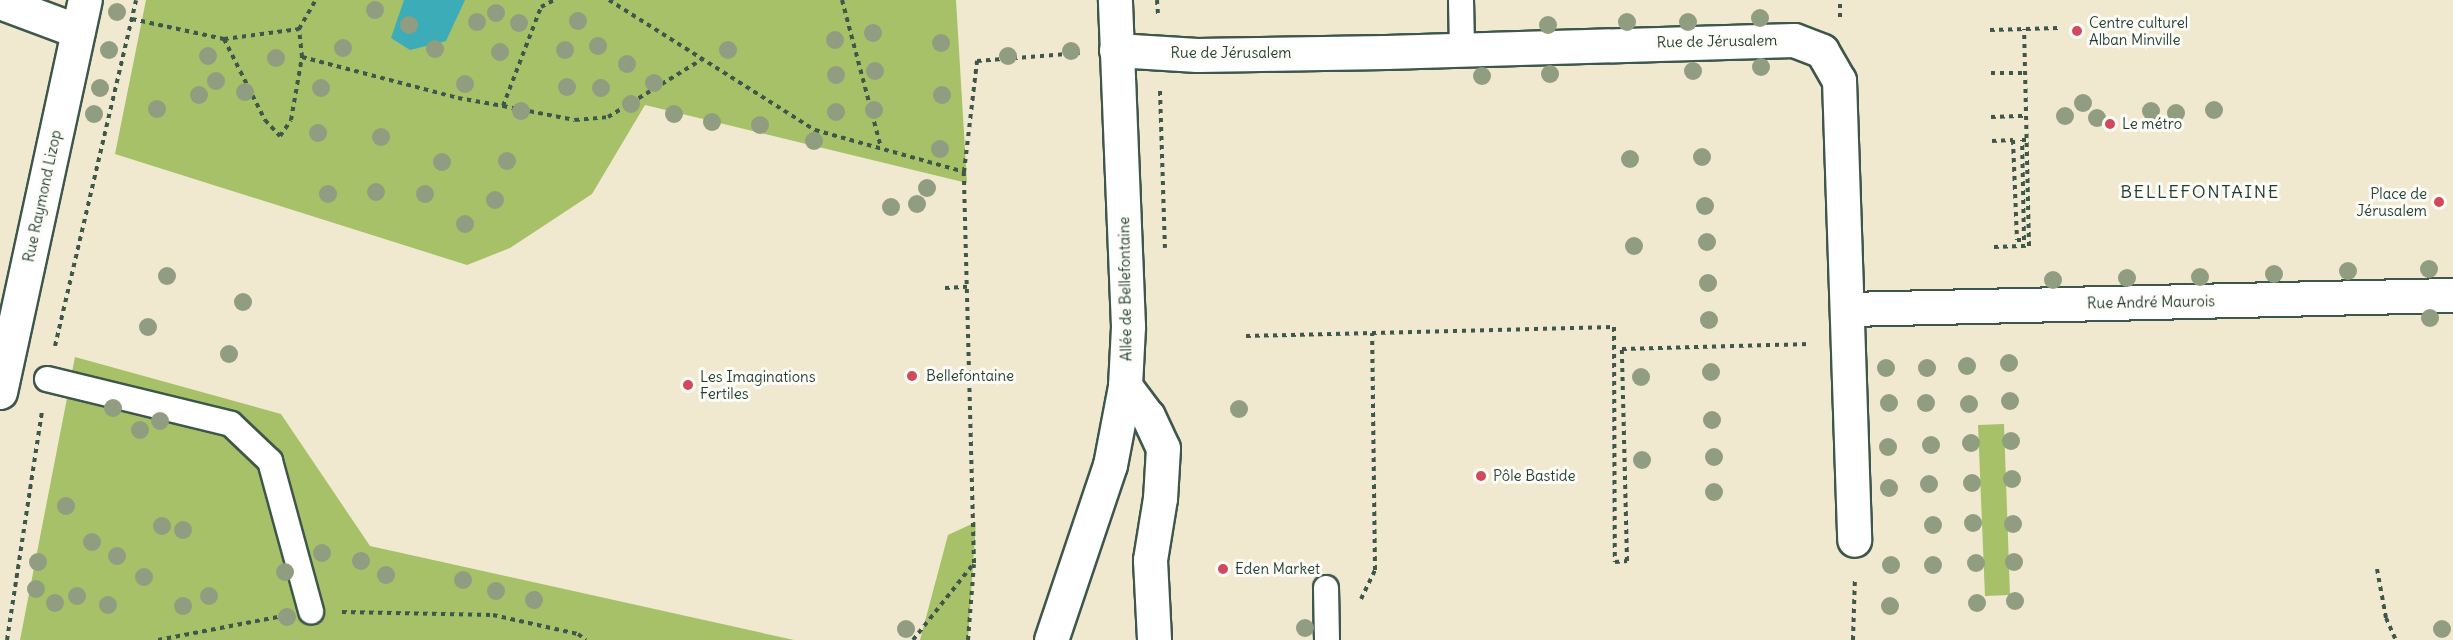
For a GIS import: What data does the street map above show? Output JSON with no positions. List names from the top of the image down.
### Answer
{
  "streets": {
    "street": [
      "Rue de Jérusalem",
      "Rue Raymond Lizop",
      "Allée de Bellefontaine",
      "Rue André Maurois"
    ]
  },
  "crossings": [
    ["Rue de Jérusalem", "Allée de Bellefontaine"],
    ["Rue de Jérusalem", "Rue André Maurois"]
  ],
  "districts": ["BELLEFONTAINE"],
  "places": [
    "Centre culturel Alban Minville",
    "Le métro",
    "Place de Jérusalem",
    "Bellefontaine",
    "Les Imaginations Fertiles",
    "Pôle Bastide",
    "Eden Market"
  ]
}
